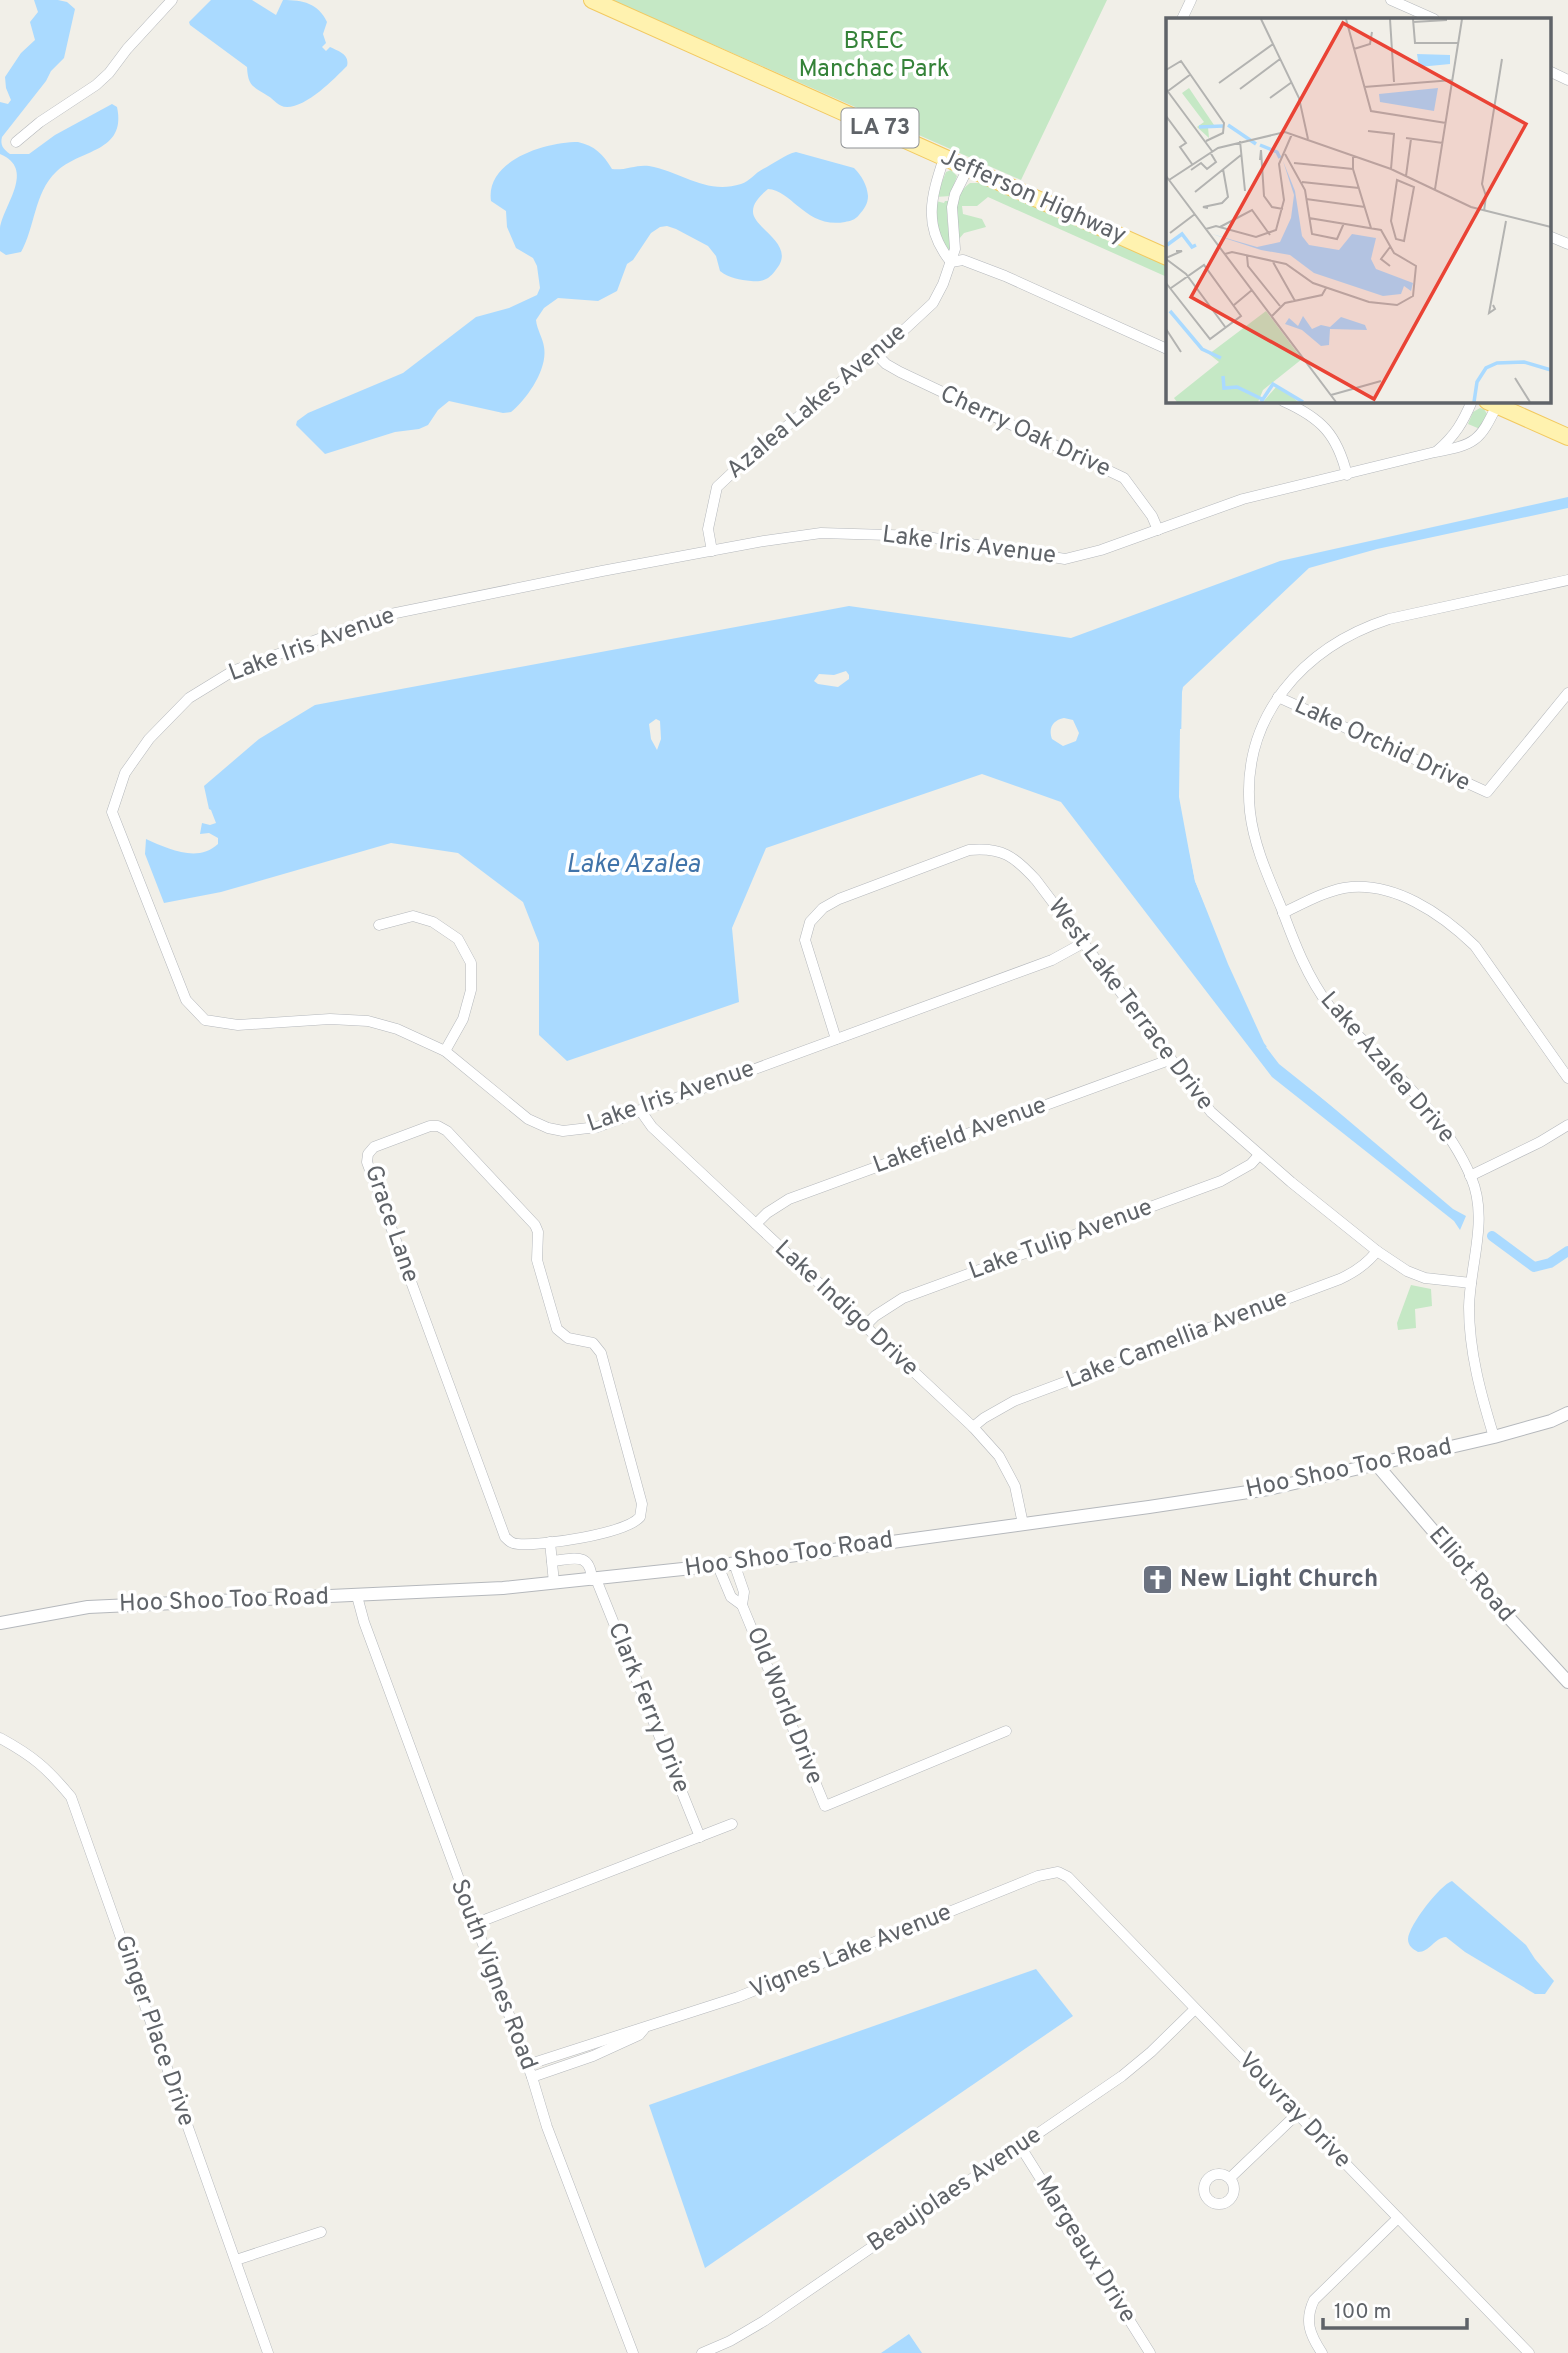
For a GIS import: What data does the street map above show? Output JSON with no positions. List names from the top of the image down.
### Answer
{
  "streets": {
    "main road": ["LA 73", "Jefferson Highway"],
    "street": [
      "Azalea Lakes Avenue",
      "Cherry Oak Drive",
      "Lake Iris Avenue",
      "Lake Orchid Drive",
      "West Lake Terrace Drive",
      "Lake Azalea Drive",
      "Lakefield Avenue",
      "Grace Lane",
      "Lake Tulip Avenue",
      "Lake Indigo Drive",
      "Lake Camellia Avenue",
      "Hoo Shoo Too Road",
      "Elliot Road",
      "Old World Drive",
      "Clark Ferry Drive",
      "Vignes Lake Avenue",
      "South Vignes Road",
      "Ginger Place Drive",
      "Vouvray Drive",
      "Beaujolaes Avenue",
      "Margeaux Drive"
    ]
  },
  "crossings": [
    ["Jefferson Highway", "Azalea Lakes Avenue"],
    ["Azalea Lakes Avenue", "Cherry Oak Drive"],
    ["Azalea Lakes Avenue", "Lake Iris Avenue"],
    ["Cherry Oak Drive", "Lake Iris Avenue"],
    ["Lake Iris Avenue", "West Lake Terrace Drive"],
    ["Lake Iris Avenue", "Lake Indigo Drive"],
    ["Lake Orchid Drive", "Lake Azalea Drive"],
    ["West Lake Terrace Drive", "Lake Azalea Drive"],
    ["West Lake Terrace Drive", "Lakefield Avenue"],
    ["West Lake Terrace Drive", "Lake Tulip Avenue"],
    ["West Lake Terrace Drive", "Lake Camellia Avenue"],
    ["Lake Azalea Drive", "Hoo Shoo Too Road"],
    ["Lakefield Avenue", "Lake Indigo Drive"],
    ["Lake Tulip Avenue", "Lake Indigo Drive"],
    ["Lake Indigo Drive", "Lake Camellia Avenue"],
    ["Lake Indigo Drive", "Hoo Shoo Too Road"],
    ["Hoo Shoo Too Road", "Elliot Road"],
    ["Hoo Shoo Too Road", "Old World Drive"],
    ["Hoo Shoo Too Road", "Clark Ferry Drive"],
    ["Hoo Shoo Too Road", "South Vignes Road"],
    ["Vignes Lake Avenue", "South Vignes Road"],
    ["Vignes Lake Avenue", "Vouvray Drive"],
    ["Vouvray Drive", "Beaujolaes Avenue"],
    ["Beaujolaes Avenue", "Margeaux Drive"]
  ],
  "water": ["Lake Azalea"],
  "parks": ["BREC Manchac Park"],
  "places": {
    "church": ["New Light Church"]
  },
  "scale_bar": "100 m"
}
